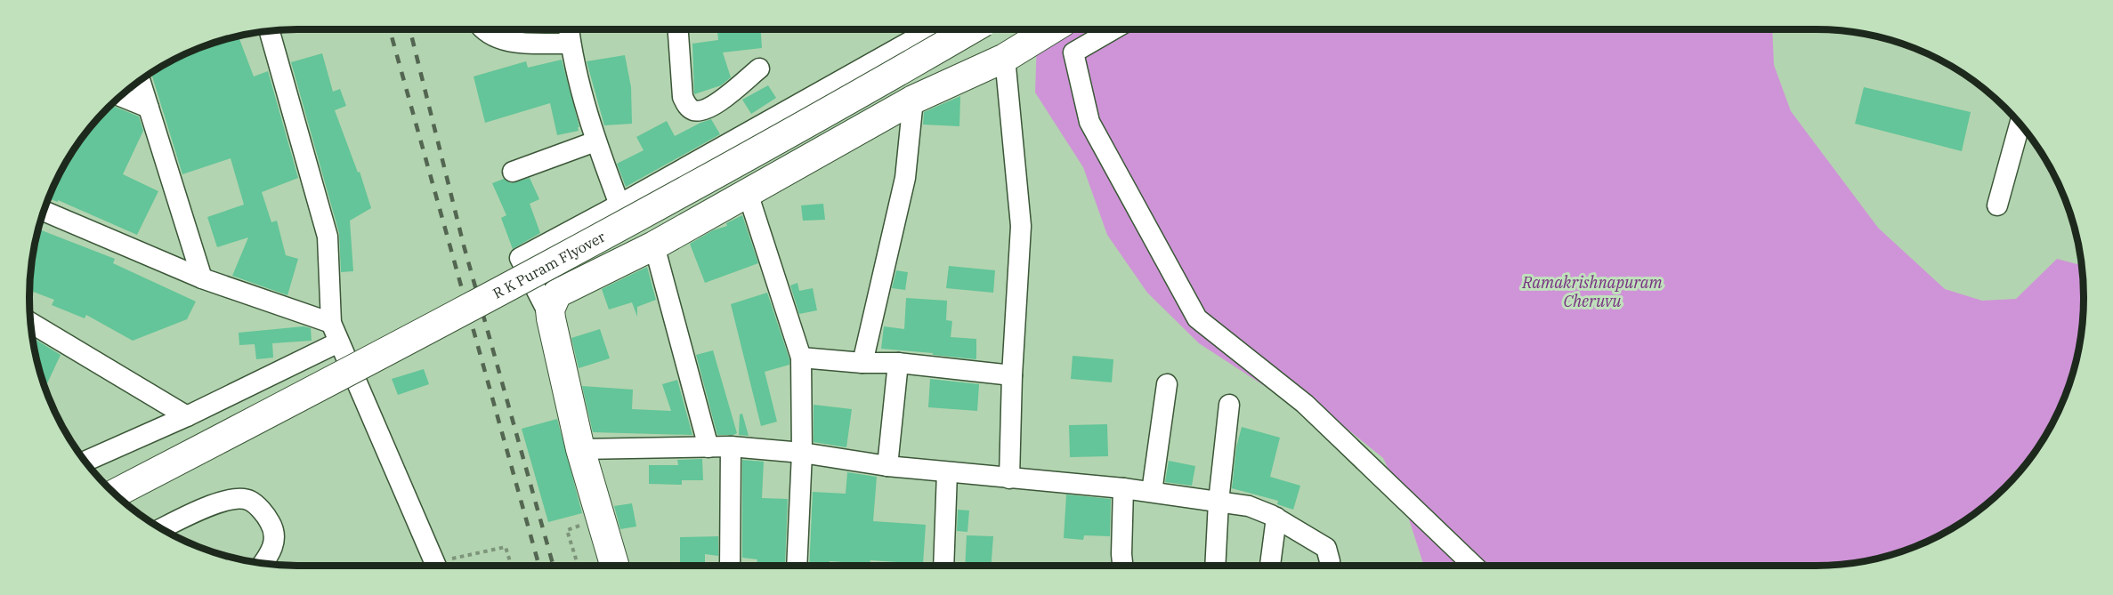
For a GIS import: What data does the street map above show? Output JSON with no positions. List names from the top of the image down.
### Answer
{
  "streets": {
    "main road": ["R K Puram Flyover"]
  },
  "water": ["Ramakrishnapuram Cheruvu"]
}
